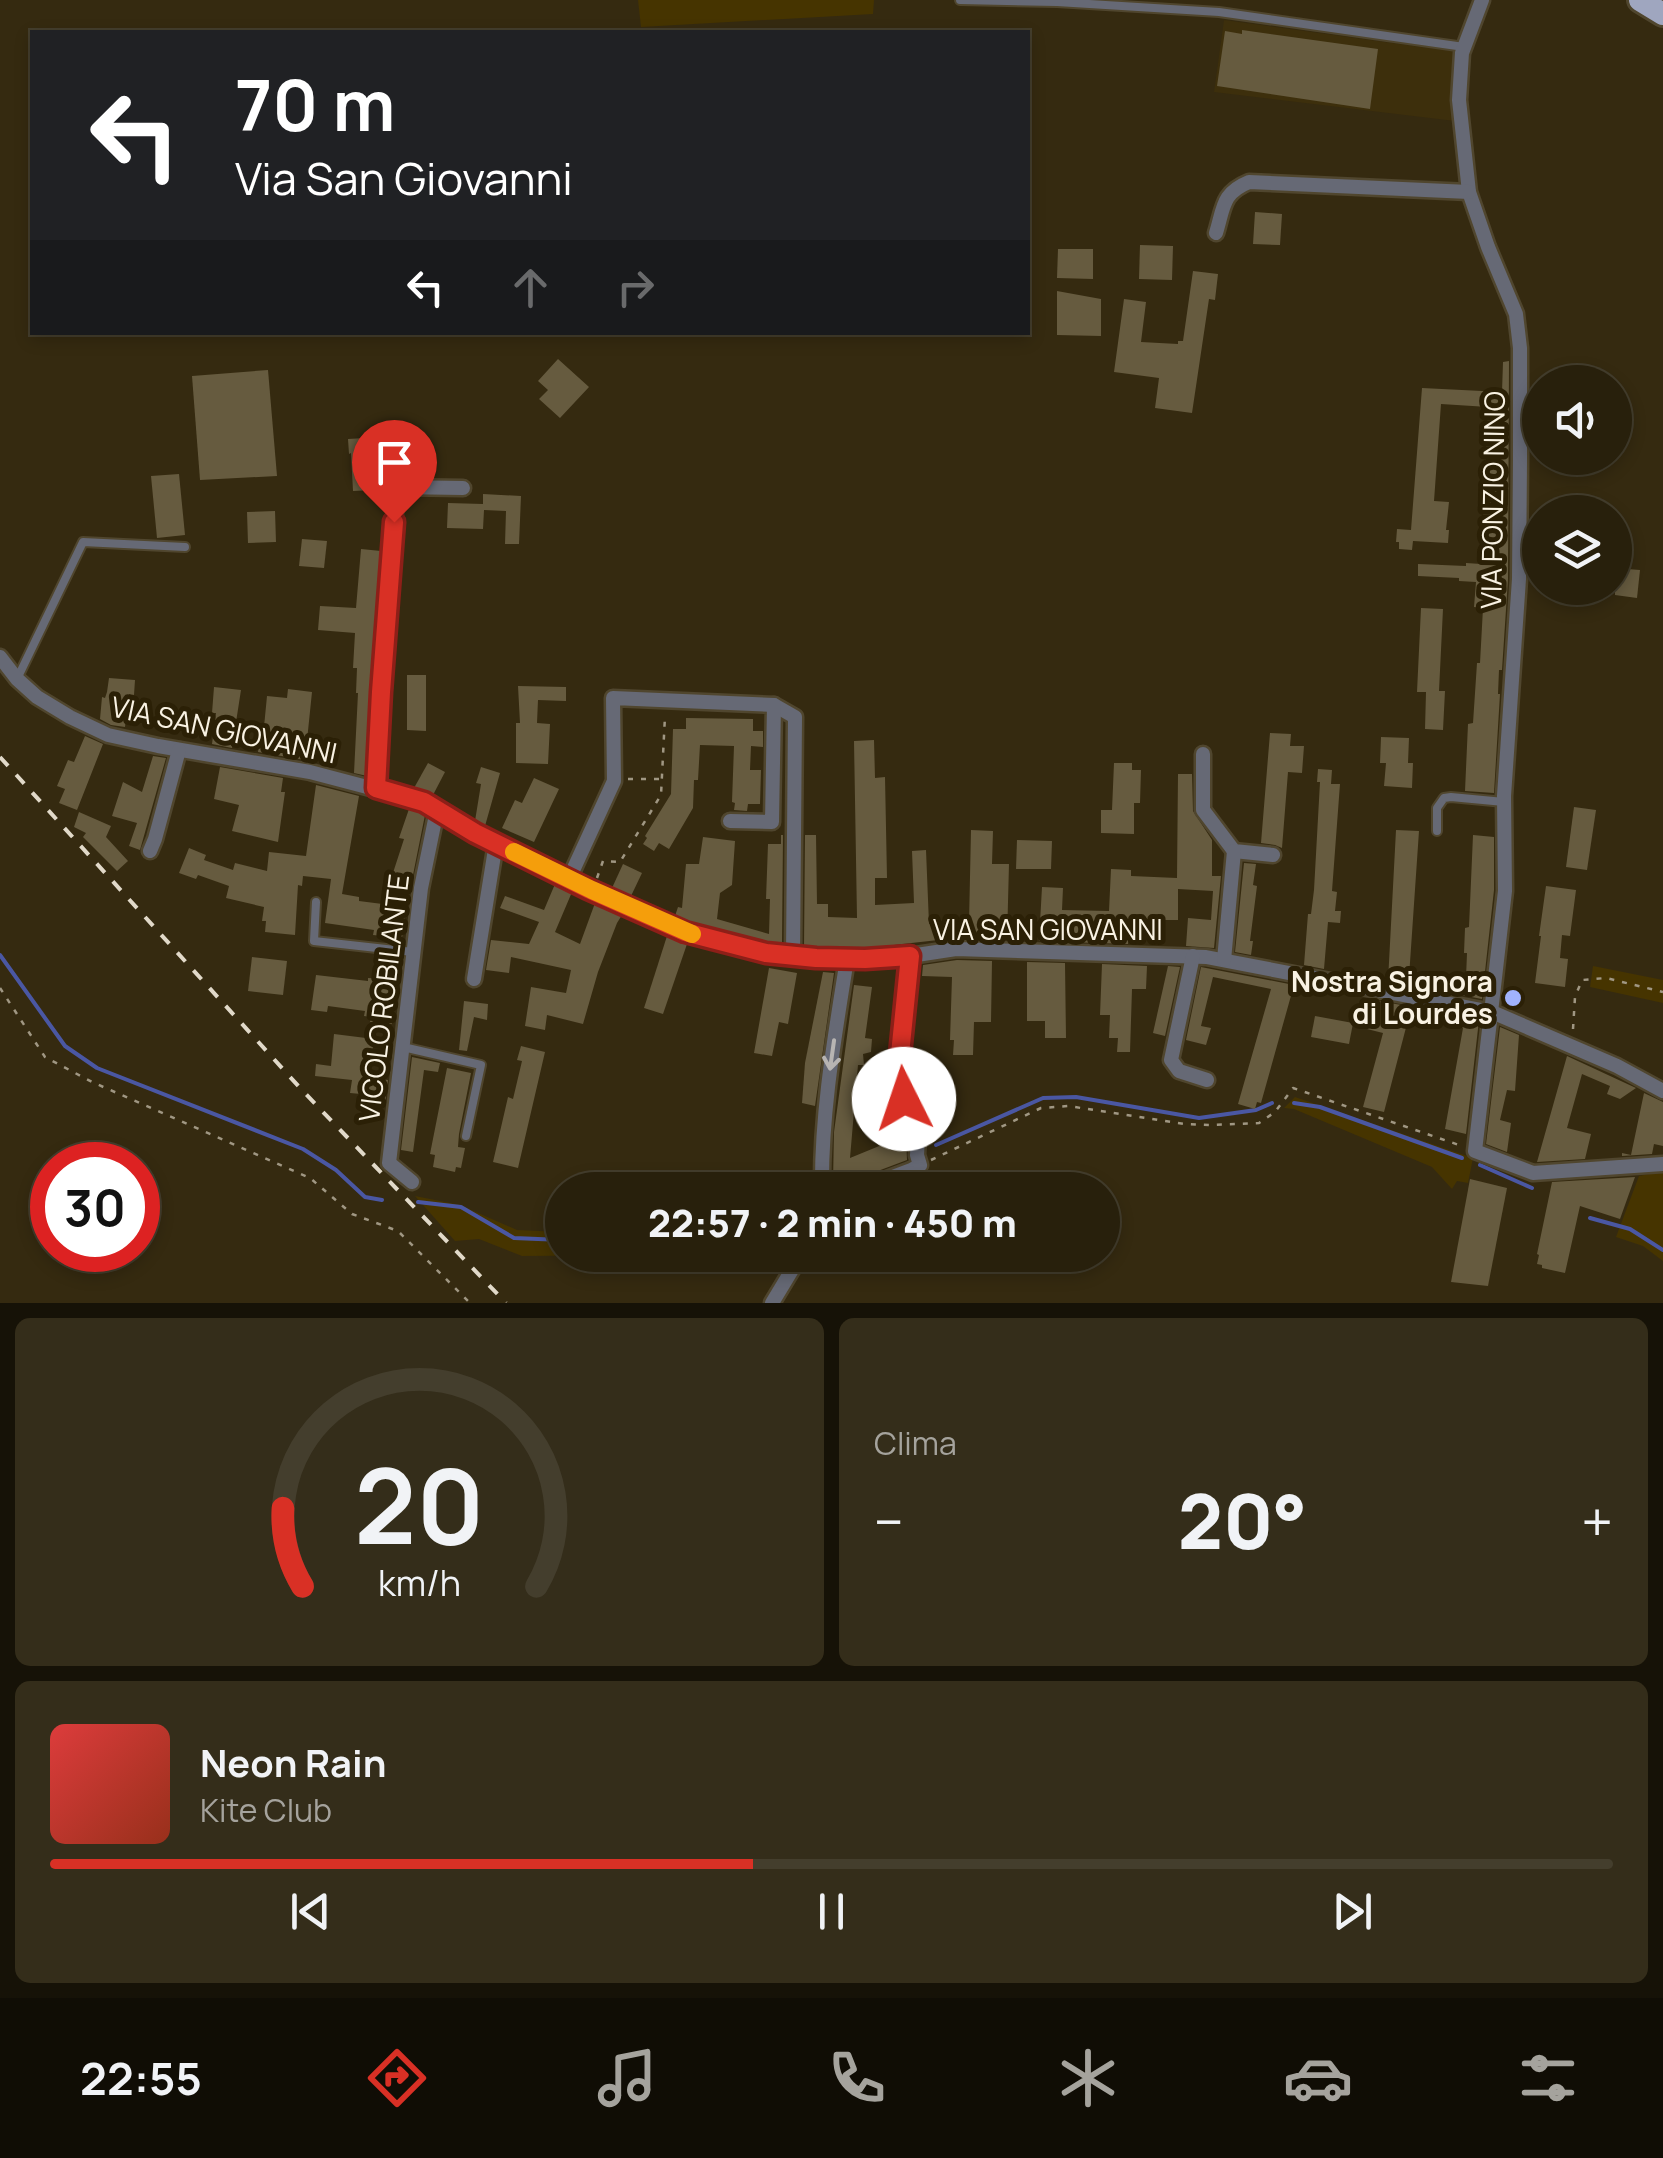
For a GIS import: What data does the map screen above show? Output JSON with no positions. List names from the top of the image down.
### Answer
{
  "streets": {
    "street": ["VIA PONZIO NINO", "VIA SAN GIOVANNI", "VICOLO ROBILANTE"]
  },
  "crossings": [
    ["VIA PONZIO NINO", "VIA SAN GIOVANNI"],
    ["VIA SAN GIOVANNI", "VICOLO ROBILANTE"]
  ],
  "places": ["Nostra Signora di Lourdes"],
  "page": {
    "turn": ["70 m", "Via San Giovanni"],
    "limit": "30",
    "trip": "22:57 · 2 min · 450 m",
    "tile": "Clima",
    "heat": ["−", "20°", "+"],
    "song": ["Neon Rain", "Kite Club"],
    "tabs": "22:55",
    "gauge": ["20", "km/h"]
  }
}
